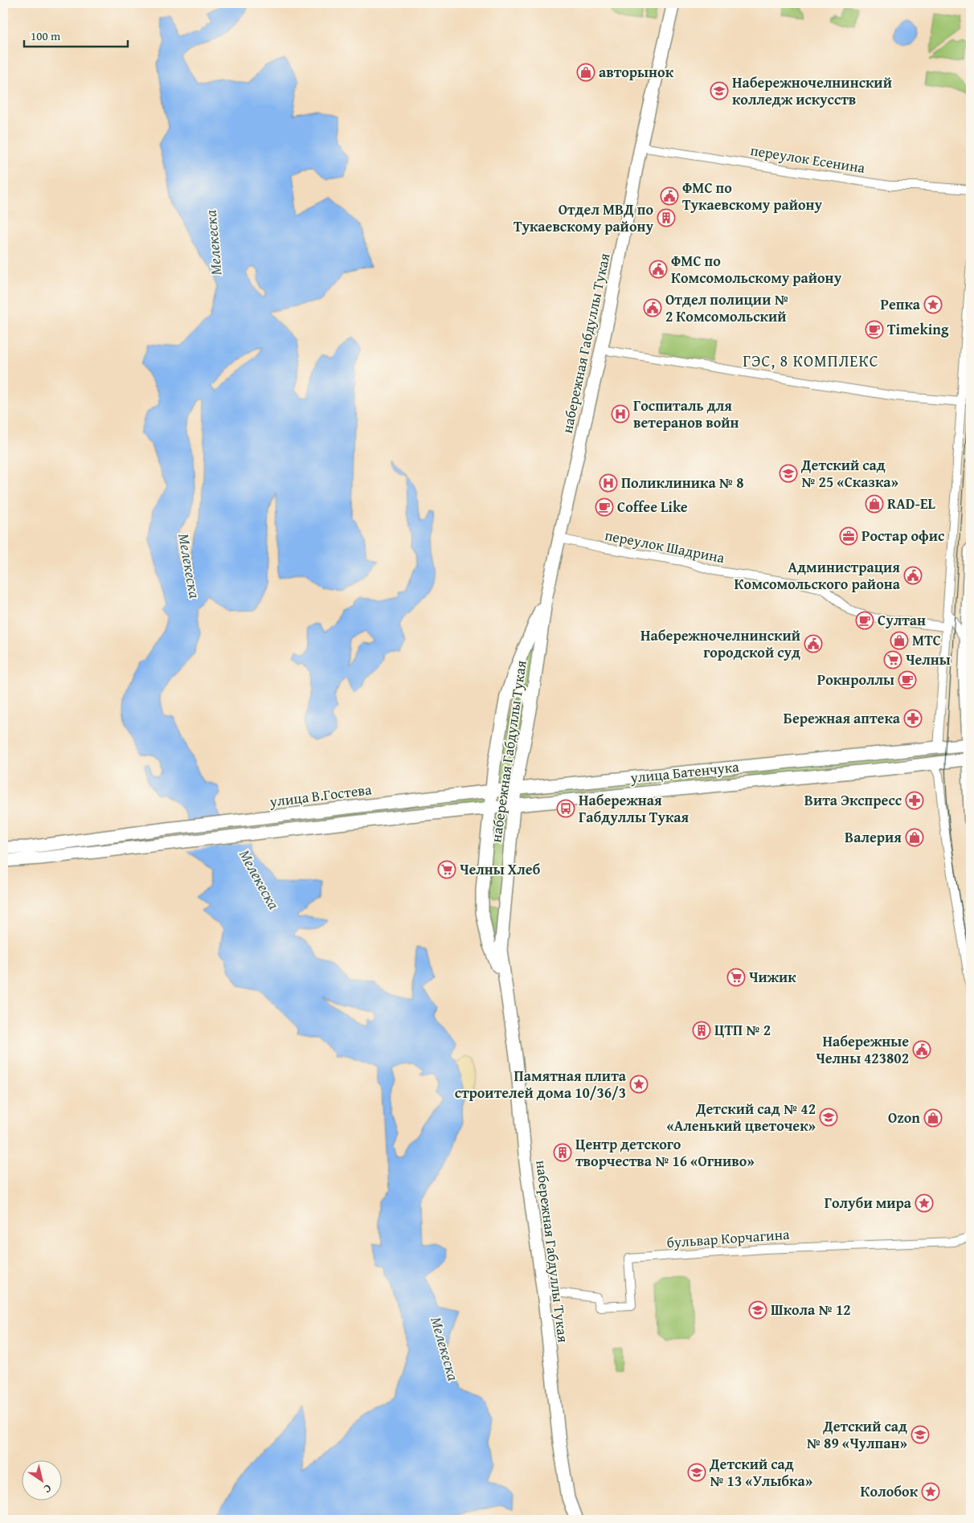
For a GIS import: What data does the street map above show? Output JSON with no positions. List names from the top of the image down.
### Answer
{
  "streets": {
    "main road": ["набережная Габдуллы Тукая", "улица Батенчука", "улица В.Гостева"],
    "street": ["переулок Есенина", "переулок Шадрина", "бульвар Корчагина"]
  },
  "crossings": [
    ["переулок Есенина", "набережная Габдуллы Тукая"],
    ["набережная Габдуллы Тукая", "переулок Шадрина"],
    ["набережная Габдуллы Тукая", "улица Батенчука"],
    ["набережная Габдуллы Тукая", "бульвар Корчагина"],
    ["улица Батенчука", "улица В.Гостева"]
  ],
  "districts": ["ГЭС, 8 КОМПЛЕКС"],
  "water": ["Мелекеска"],
  "places": {
    "shop": [
      "авторынок",
      "RAD-EL",
      "МТС",
      "Валерия",
      "Ozon"
    ],
    "school or university": [
      "Набережночелнинский колледж искусств",
      "Детский сад № 25 «Сказка»",
      "Детский сад № 42 «Аленький цветочек»",
      "Школа № 12",
      "Детский сад № 89 «Чулпан»",
      "Детский сад № 13 «Улыбка»"
    ],
    "public building": [
      "ФМС по Тукаевскому району",
      "ФМС по Комсомольскому району",
      "Отдел полиции № 2 Комсомольский",
      "Администрация Комсомольского района",
      "Набережночелнинский городской суд",
      "Набережные Челны 423802"
    ],
    "building": ["Отдел МВД по Тукаевскому району", "ЦТП № 2", "Центр детского творчества № 16 «Огниво»"],
    "place": [
      "Репка",
      "Памятная плита строителей дома 10/36/3",
      "Голуби мира",
      "Колобок"
    ],
    "cafe": [
      "Timeking",
      "Coffee Like",
      "Султан",
      "Рокнроллы"
    ],
    "hospital": ["Госпиталь для ветеранов войн", "Поликлиника № 8"],
    "office": ["Ростар офис"],
    "supermarket": ["Челны", "Челны Хлеб", "Чижик"],
    "pharmacy": ["Бережная аптека", "Вита Экспресс"],
    "bus stop": ["Набережная Габдуллы Тукая"]
  },
  "scale_bar": "100 m",
  "north": "bottom right"
}
